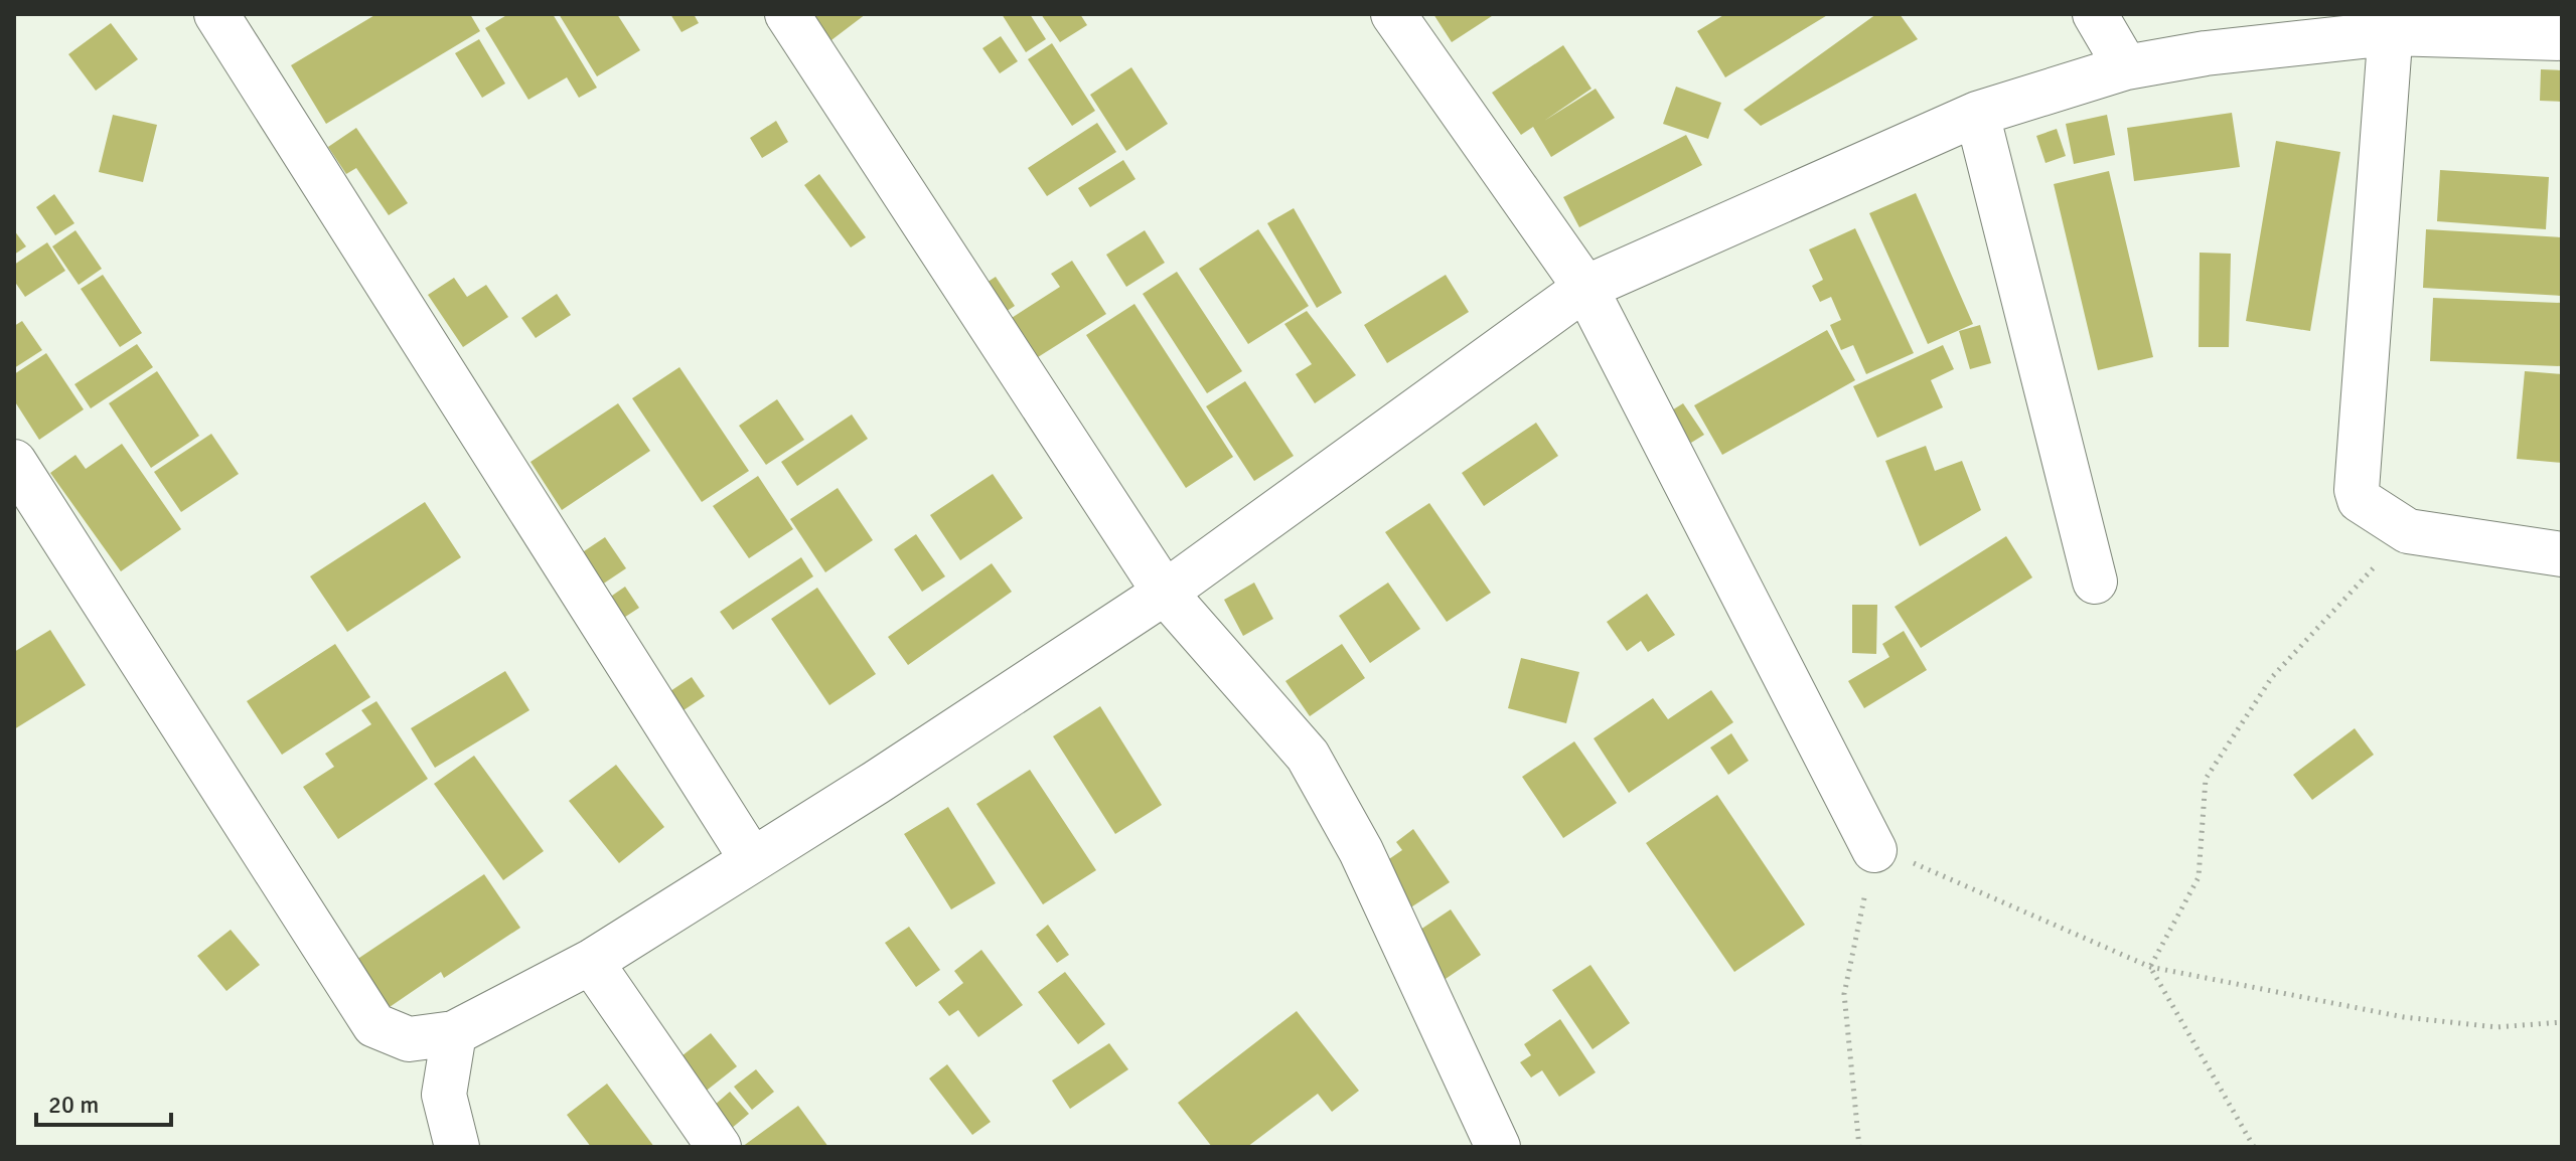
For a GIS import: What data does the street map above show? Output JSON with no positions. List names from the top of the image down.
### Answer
{
  "scale_bar": "20 m"
}
